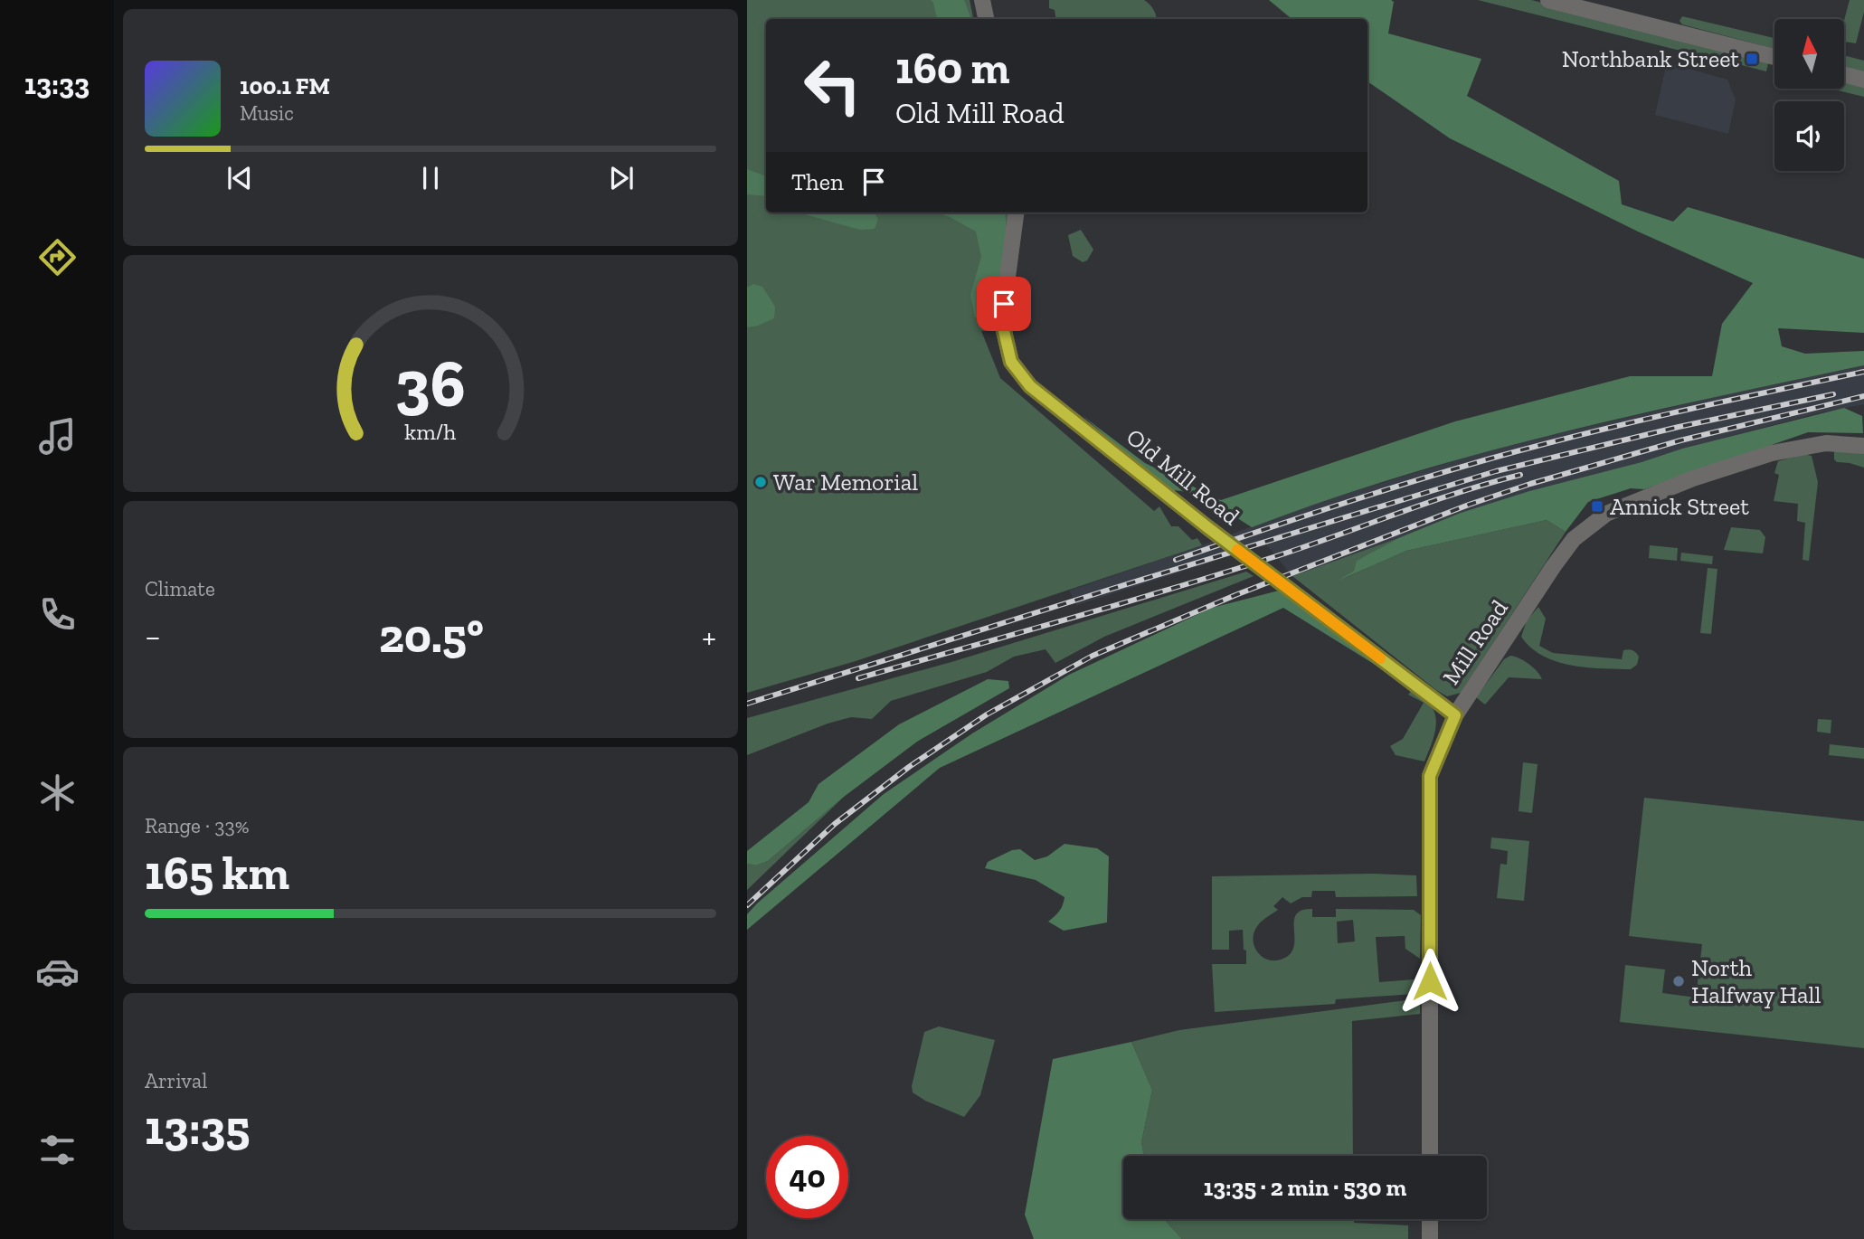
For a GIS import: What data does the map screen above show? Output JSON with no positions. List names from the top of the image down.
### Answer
{
  "streets": {
    "street": ["Old Mill Road", "Mill Road"]
  },
  "crossings": [
    ["Old Mill Road", "Mill Road"]
  ],
  "places": {
    "transit": ["Northbank Street", "Annick Street"],
    "other": ["War Memorial", "North Halfway Hall"]
  },
  "north": "top",
  "page": {
    "tabs": "13:33",
    "turn": ["160 m", "Old Mill Road"],
    "song": ["100.1 FM", "Music"],
    "then": "Then",
    "tile": [
      "Climate",
      ["Range · 33%", "165 km"],
      ["Arrival", "13:35"]
    ],
    "heat": ["−", "20.5°", "+"],
    "limit": "40",
    "trip": "13:35 · 2 min · 530 m",
    "gauge": ["36", "km/h"]
  }
}
